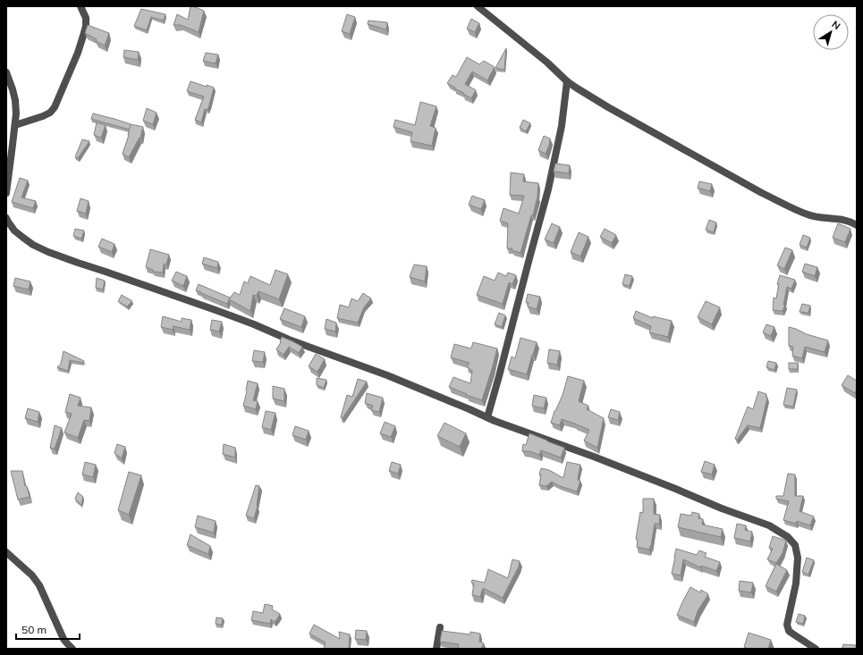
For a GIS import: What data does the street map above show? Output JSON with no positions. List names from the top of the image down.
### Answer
{
  "scale_bar": "50 m",
  "north": "top right"
}
